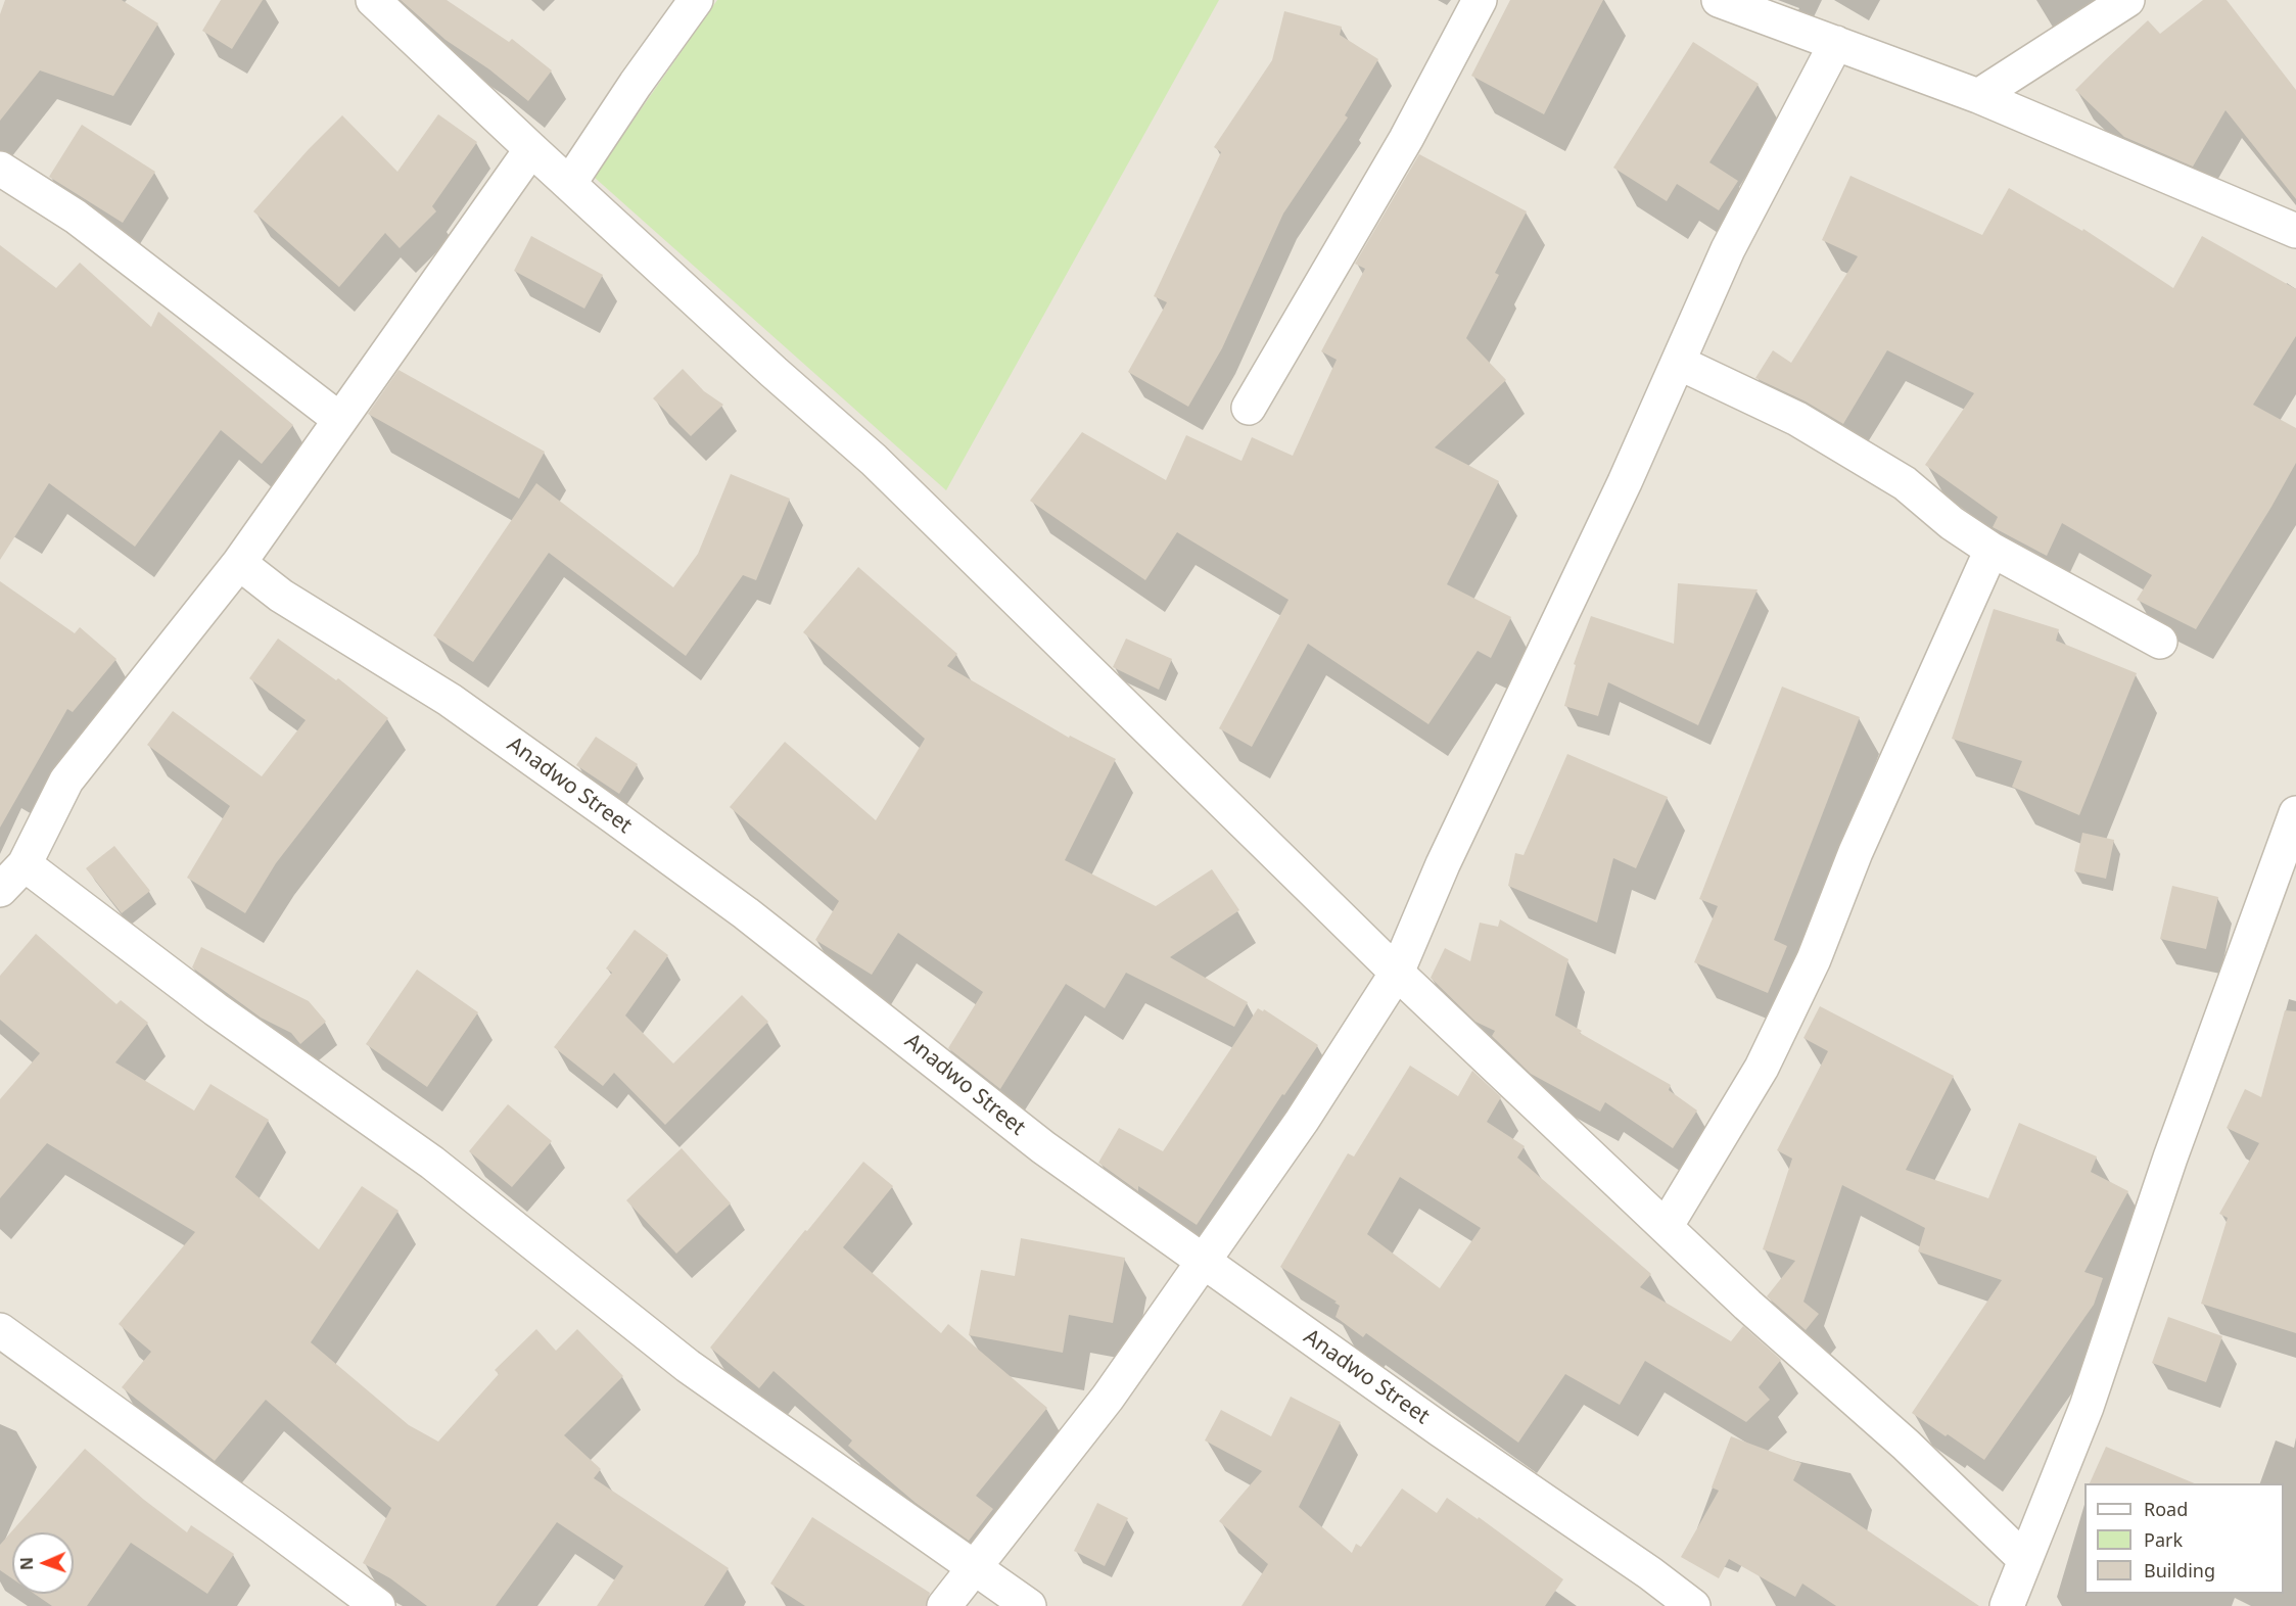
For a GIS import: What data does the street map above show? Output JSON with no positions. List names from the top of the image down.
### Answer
{
  "streets": {
    "street": ["Anadwo Street"]
  },
  "legend": ["Road", "Park", "Building"],
  "north": "left"
}
